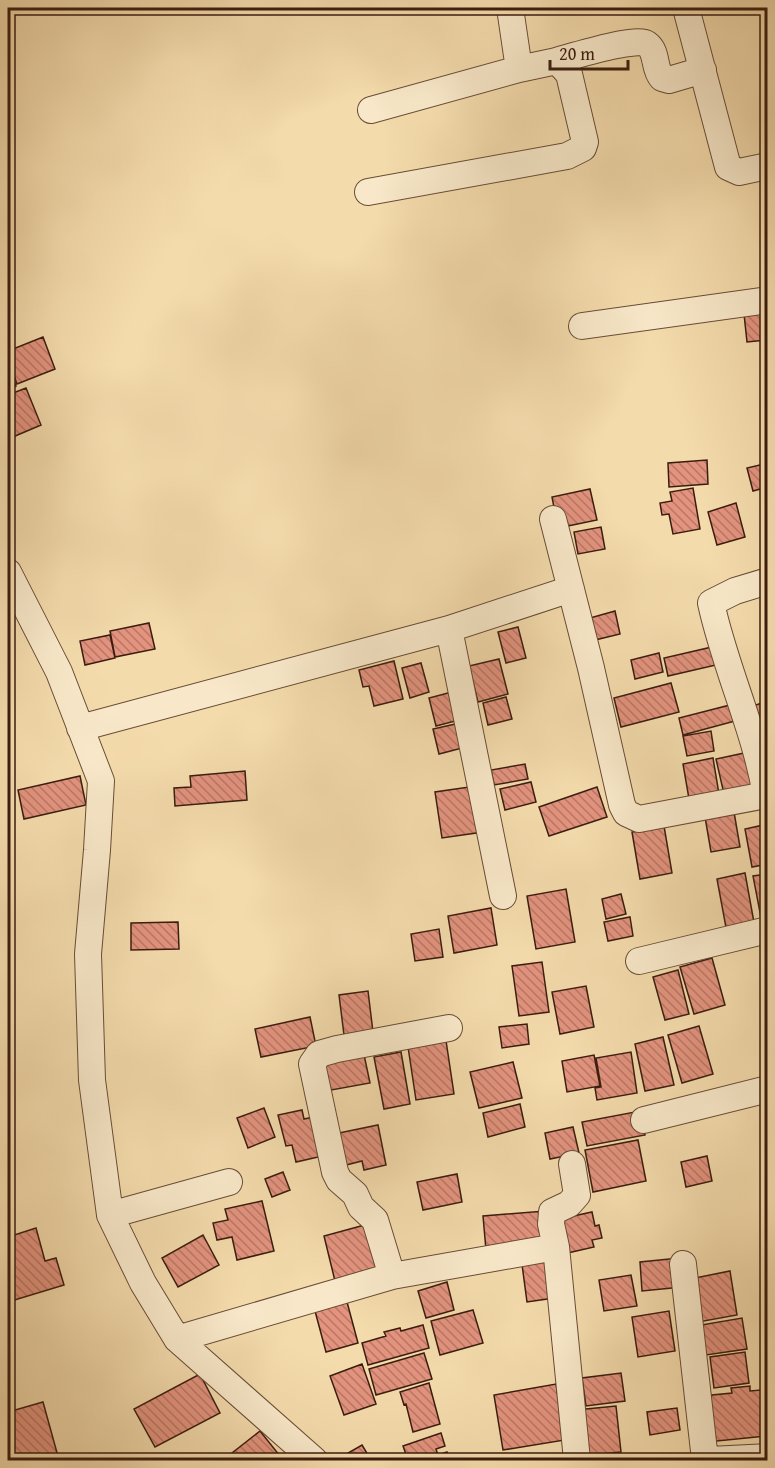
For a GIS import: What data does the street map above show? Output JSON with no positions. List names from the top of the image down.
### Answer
{
  "scale_bar": "20 m"
}
